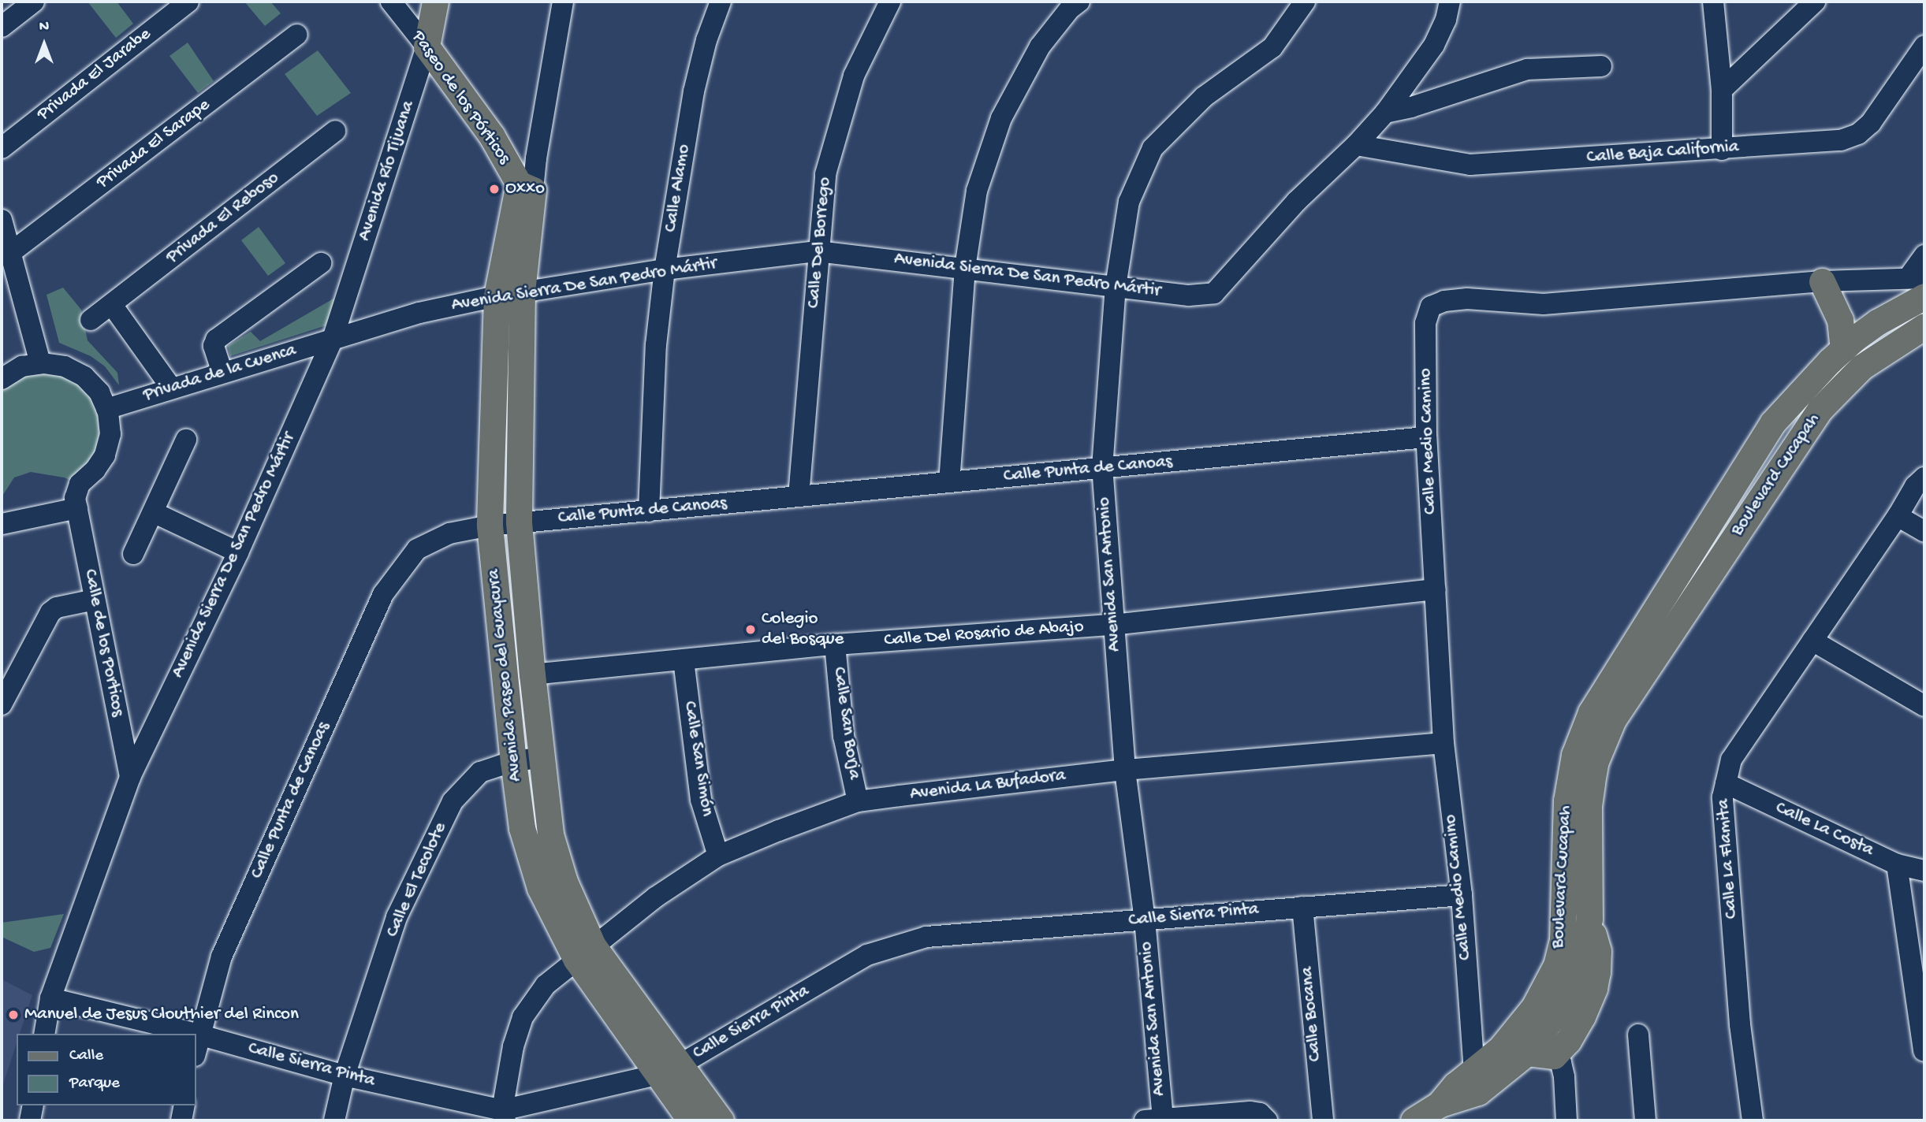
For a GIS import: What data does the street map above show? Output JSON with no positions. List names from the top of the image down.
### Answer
{
  "streets": {
    "main road": [
      "Paseo de los Pórticos",
      "Avenida Río Tijuana",
      "Boulevard Cucapah",
      "Avenida Paseo del Guaycura"
    ],
    "street": [
      "Privada El Jarabe",
      "Privada El Sarape",
      "Calle Baja California",
      "Calle Alamo",
      "Privada El Reboso",
      "Calle Del Borrego",
      "Avenida Sierra De San Pedro Mártir",
      "Privada de la Cuenca",
      "Calle Medio Camino",
      "Calle Punta de Canoas",
      "Avenida San Antonio",
      "Calle Del Rosario de Abajo",
      "Calle de los Porticos",
      "Calle San Borja",
      "Calle San Simón",
      "Avenida La Bufadora",
      "Calle La Costa",
      "Calle La Flamita",
      "Calle El Tecolote",
      "Calle Sierra Pinta",
      "Calle Bocana"
    ]
  },
  "crossings": [
    ["Paseo de los Pórticos", "Avenida Río Tijuana"],
    ["Paseo de los Pórticos", "Avenida Paseo del Guaycura"],
    ["Calle Baja California", "Avenida Sierra De San Pedro Mártir"],
    ["Avenida Río Tijuana", "Avenida Sierra De San Pedro Mártir"],
    ["Avenida Río Tijuana", "Privada de la Cuenca"],
    ["Calle Alamo", "Avenida Sierra De San Pedro Mártir"],
    ["Calle Alamo", "Calle Punta de Canoas"],
    ["Calle Del Borrego", "Avenida Sierra De San Pedro Mártir"],
    ["Calle Del Borrego", "Calle Punta de Canoas"],
    ["Avenida Sierra De San Pedro Mártir", "Privada de la Cuenca"],
    ["Avenida Sierra De San Pedro Mártir", "Avenida San Antonio"],
    ["Avenida Sierra De San Pedro Mártir", "Calle de los Porticos"],
    ["Avenida Sierra De San Pedro Mártir", "Avenida Paseo del Guaycura"],
    ["Avenida Sierra De San Pedro Mártir", "Calle Sierra Pinta"],
    ["Calle Medio Camino", "Calle Punta de Canoas"],
    ["Calle Medio Camino", "Boulevard Cucapah"],
    ["Calle Medio Camino", "Calle Del Rosario de Abajo"],
    ["Calle Medio Camino", "Avenida La Bufadora"],
    ["Calle Medio Camino", "Calle Sierra Pinta"],
    ["Calle Punta de Canoas", "Avenida San Antonio"],
    ["Calle Punta de Canoas", "Avenida Paseo del Guaycura"],
    ["Calle Punta de Canoas", "Calle Sierra Pinta"],
    ["Avenida San Antonio", "Calle Del Rosario de Abajo"],
    ["Avenida San Antonio", "Avenida La Bufadora"],
    ["Avenida San Antonio", "Calle Sierra Pinta"],
    ["Calle Del Rosario de Abajo", "Avenida Paseo del Guaycura"],
    ["Calle Del Rosario de Abajo", "Calle San Borja"],
    ["Calle Del Rosario de Abajo", "Calle San Simón"],
    ["Avenida Paseo del Guaycura", "Avenida La Bufadora"],
    ["Avenida Paseo del Guaycura", "Calle El Tecolote"],
    ["Avenida Paseo del Guaycura", "Calle Sierra Pinta"],
    ["Calle San Borja", "Avenida La Bufadora"],
    ["Calle San Simón", "Avenida La Bufadora"],
    ["Avenida La Bufadora", "Calle Sierra Pinta"],
    ["Calle La Costa", "Calle La Flamita"],
    ["Calle El Tecolote", "Calle Sierra Pinta"],
    ["Calle Sierra Pinta", "Calle Bocana"]
  ],
  "places": ["Oxxo", "Colegio del Bosque", "Manuel de Jesus Clouthier del Rincon"],
  "legend": ["Calle", "Parque"],
  "north": "top"
}
